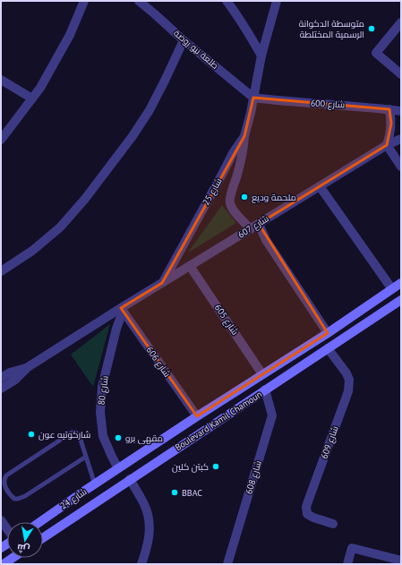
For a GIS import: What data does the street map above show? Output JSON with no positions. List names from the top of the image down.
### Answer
{
  "streets": {
    "main road": ["Boulevard Kamil Chamoun", "شارع 24"],
    "street": [
      "طلعة نيو روضة",
      "شارع 600",
      "شارع 25",
      "شارع 607",
      "شارع 605",
      "شارع 606",
      "شارع 80",
      "شارع 609",
      "شارع 608"
    ]
  },
  "crossings": [
    ["طلعة نيو روضة", "شارع 600"],
    ["طلعة نيو روضة", "شارع 25"],
    ["شارع 600", "شارع 25"],
    ["شارع 25", "شارع 607"],
    ["شارع 607", "شارع 605"],
    ["شارع 607", "شارع 606"],
    ["شارع 607", "شارع 80"],
    ["شارع 605", "Boulevard Kamil Chamoun"],
    ["شارع 606", "شارع 80"],
    ["شارع 606", "Boulevard Kamil Chamoun"],
    ["شارع 80", "Boulevard Kamil Chamoun"],
    ["شارع 80", "شارع 24"],
    ["Boulevard Kamil Chamoun", "شارع 609"],
    ["Boulevard Kamil Chamoun", "شارع 608"],
    ["Boulevard Kamil Chamoun", "شارع 24"]
  ],
  "places": [
    "متوسطة الدكوانة الرسمية المختلطة",
    "ملحمة وديع",
    "شاركوتيه عون",
    "مقهى برو",
    "كبتن كلين",
    "BBAC"
  ],
  "north": "bottom"
}
